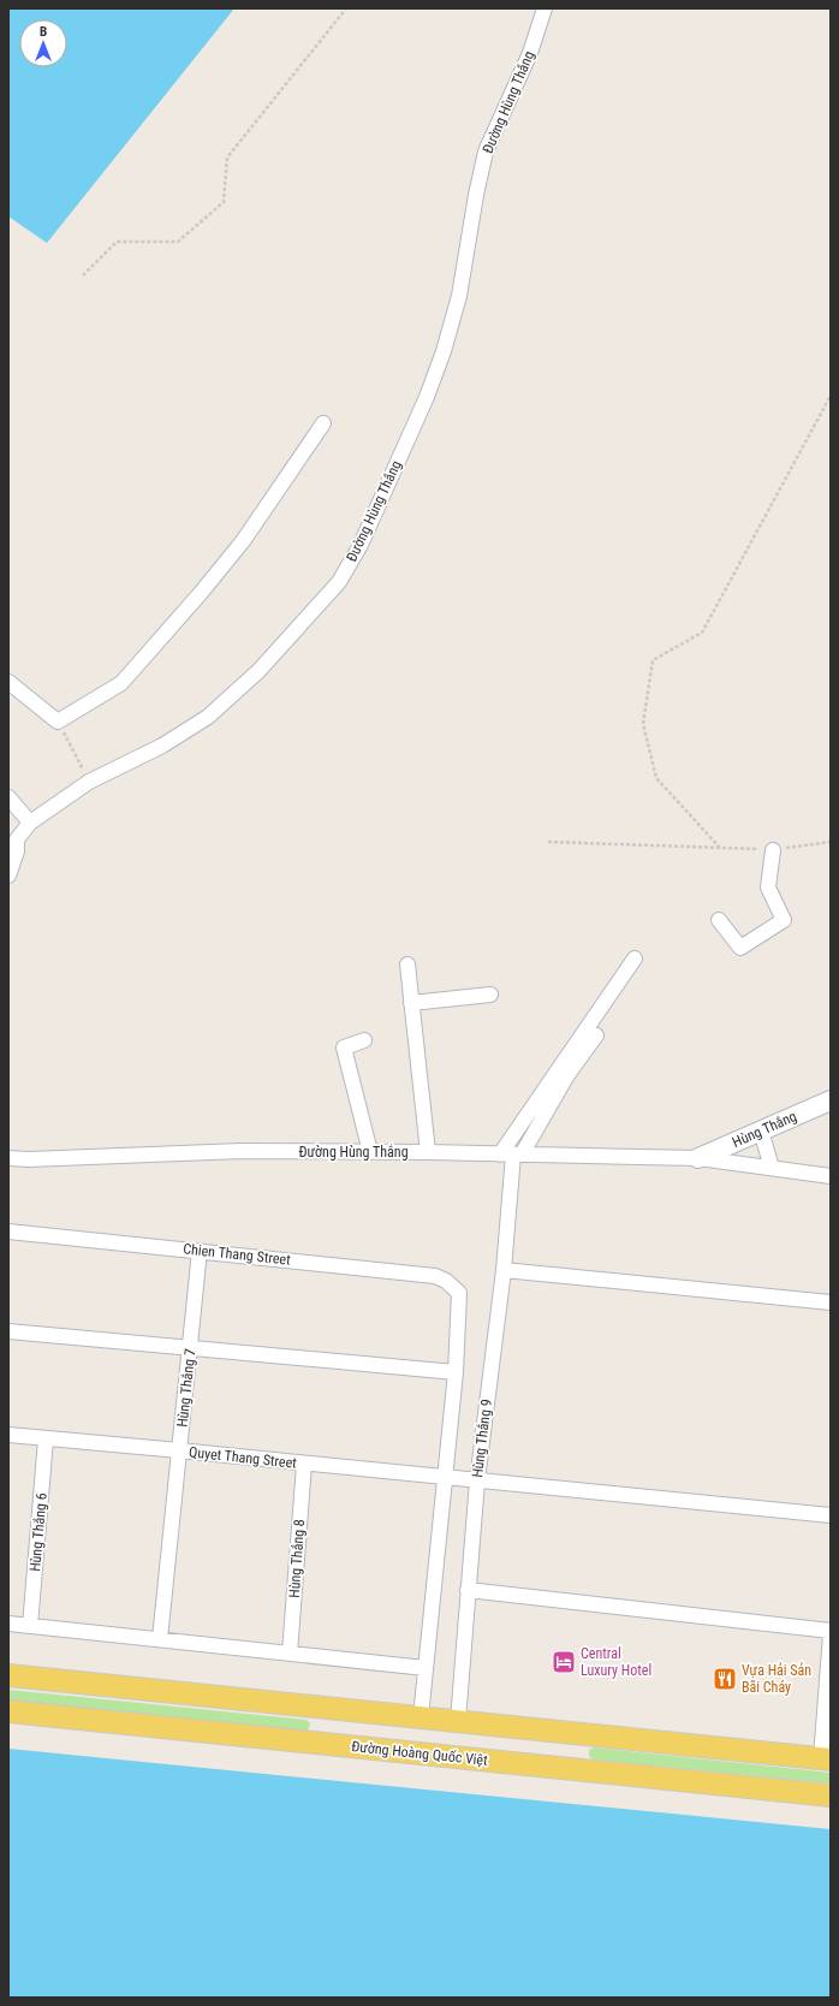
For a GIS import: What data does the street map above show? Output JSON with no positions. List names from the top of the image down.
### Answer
{
  "streets": {
    "main road": ["Đường Hoàng Quốc Việt"],
    "street": [
      "Đường Hùng Thắng",
      "Hùng Thắng",
      "Chien Thang Street",
      "Hùng Thắng 7",
      "Hùng Thắng 9",
      "Quyet Thang Street",
      "Hùng Thắng 6",
      "Hùng Thắng 8"
    ]
  },
  "crossings": [
    ["Đường Hùng Thắng", "Hùng Thắng"],
    ["Đường Hùng Thắng", "Hùng Thắng 9"],
    ["Chien Thang Street", "Hùng Thắng 7"],
    ["Hùng Thắng 7", "Quyet Thang Street"],
    ["Hùng Thắng 9", "Quyet Thang Street"],
    ["Quyet Thang Street", "Hùng Thắng 6"],
    ["Quyet Thang Street", "Hùng Thắng 8"]
  ],
  "places": {
    "hotel": ["Central Luxury Hotel"],
    "restaurant": ["Vựa Hải Sản Bãi Cháy"]
  },
  "north": "top"
}
